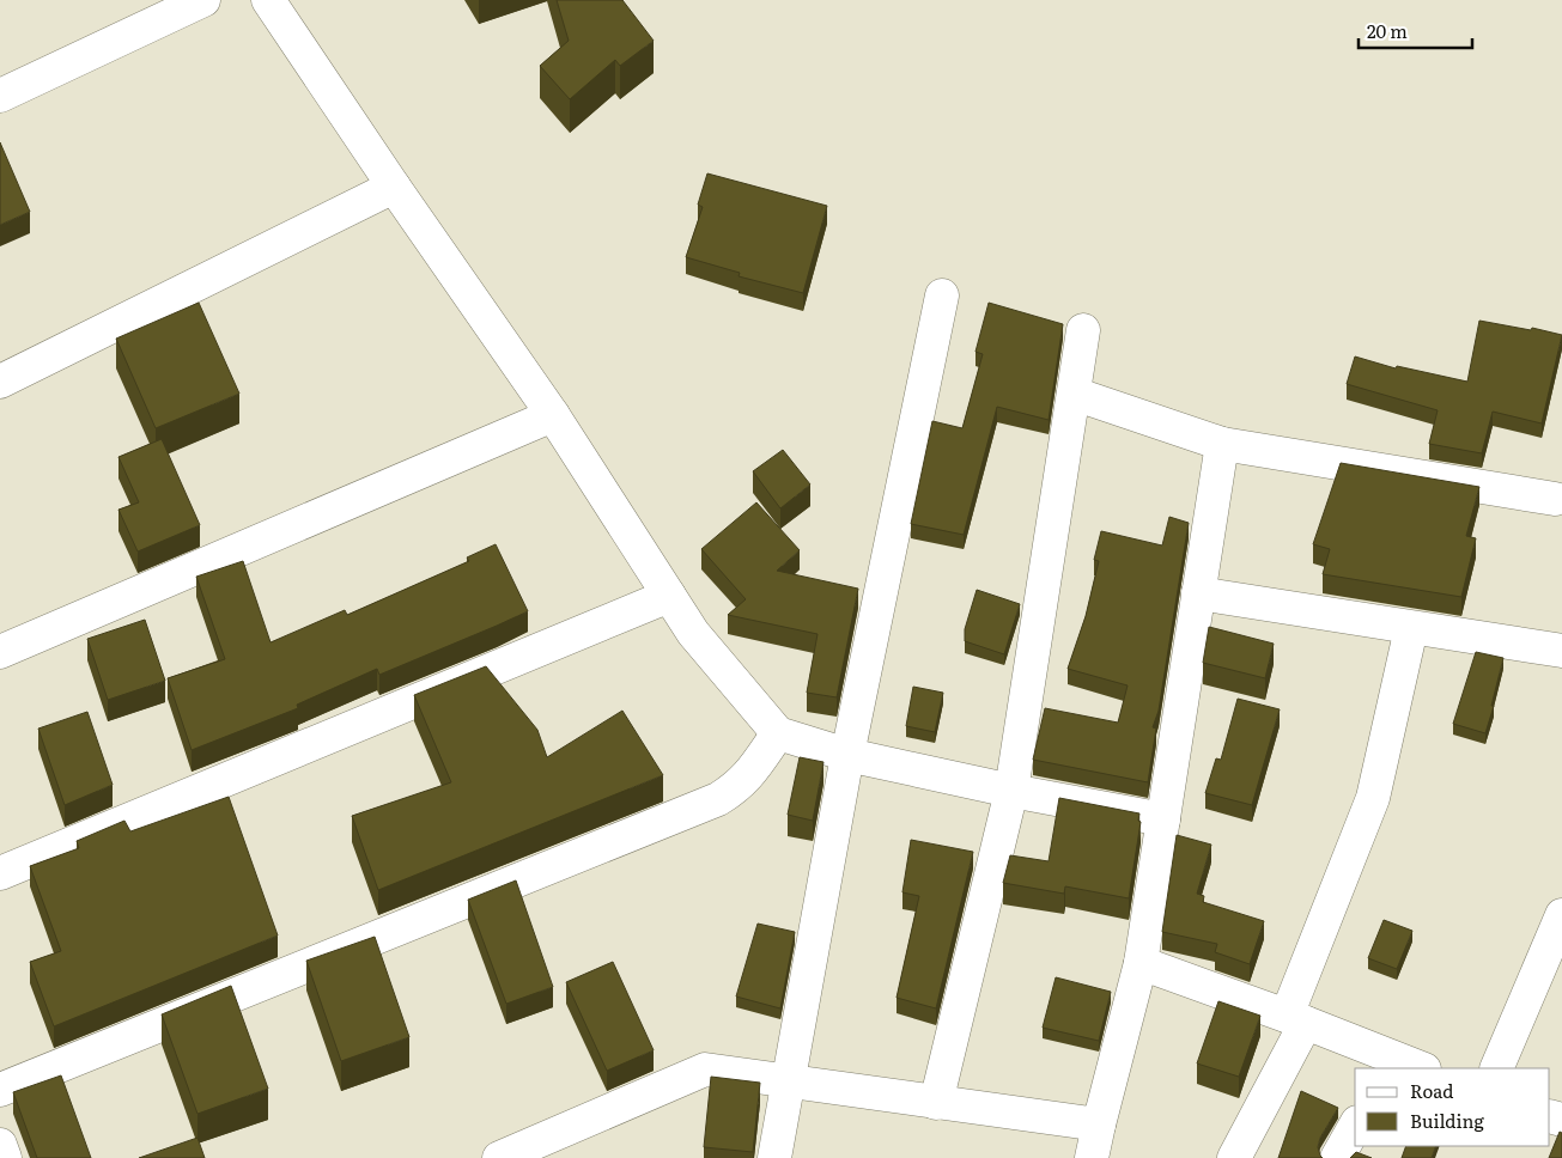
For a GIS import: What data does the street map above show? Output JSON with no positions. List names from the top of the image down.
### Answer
{
  "legend": ["Road", "Building"],
  "scale_bar": "20 m"
}
